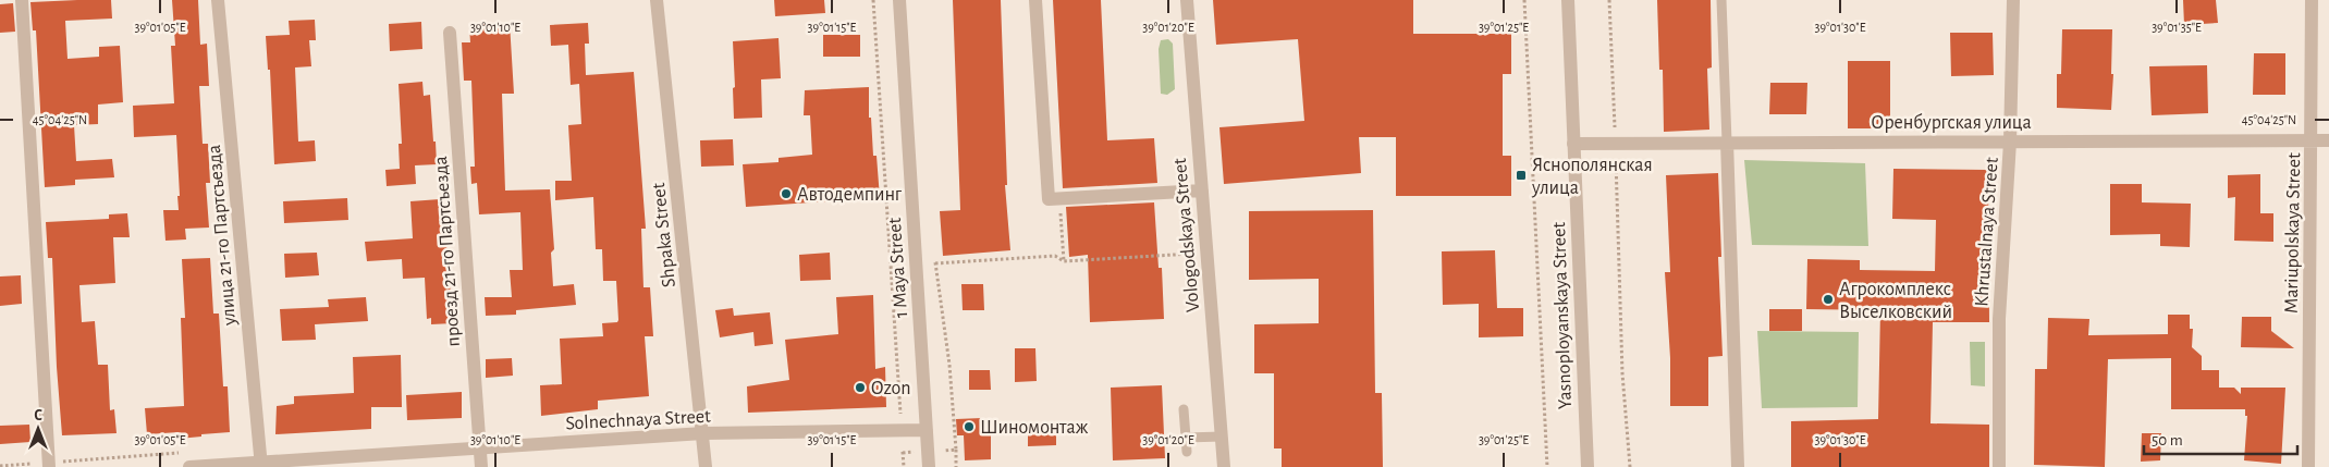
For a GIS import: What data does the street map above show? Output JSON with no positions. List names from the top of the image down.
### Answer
{
  "streets": {
    "street": [
      "Оренбургская улица",
      "Khrustalnaya Street",
      "Mariupolskaya Street",
      "улица 21-го Партсъезда",
      "Shpaka Street",
      "Vologodskaya Street",
      "проезд 21-го Партсъезда",
      "1 Maya Street",
      "Yasnoployanskaya Street",
      "Solnechnaya Street"
    ]
  },
  "crossings": [
    ["Оренбургская улица", "Khrustalnaya Street"],
    ["Оренбургская улица", "Mariupolskaya Street"],
    ["Оренбургская улица", "Yasnoployanskaya Street"],
    ["улица 21-го Партсъезда", "Solnechnaya Street"],
    ["Shpaka Street", "Solnechnaya Street"],
    ["проезд 21-го Партсъезда", "Solnechnaya Street"],
    ["1 Maya Street", "Solnechnaya Street"]
  ],
  "places": {
    "transit": ["Яснополянская улица"],
    "other": [
      "Автодемпинг",
      "Агрокомплекс Выселковский",
      "Ozon",
      "Шиномонтаж"
    ]
  },
  "scale_bar": "50 m",
  "north": "top",
  "coordinates": [
    "39°01'05\"E",
    "39°01'10\"E",
    "39°01'15\"E",
    "39°01'20\"E",
    "39°01'25\"E",
    "39°01'30\"E",
    "39°01'35\"E",
    "45°04'25\"N"
  ]
}
